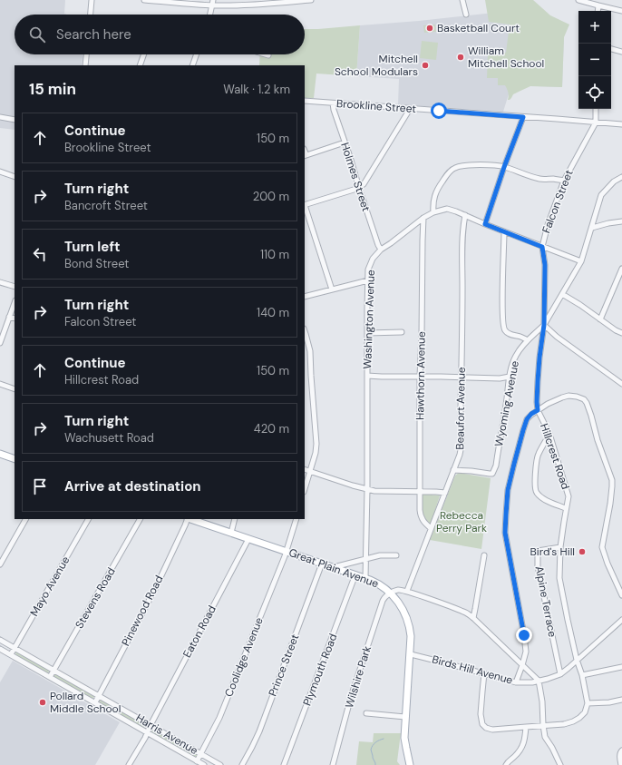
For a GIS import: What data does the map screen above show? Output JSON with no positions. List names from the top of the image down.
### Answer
{
  "streets": {
    "main road": ["Great Plain Avenue"],
    "street": [
      "Brookline Street",
      "Holmes Street",
      "Falcon Street",
      "Washington Avenue",
      "Hawthorn Avenue",
      "Wyoming Avenue",
      "Beaufort Avenue",
      "Hillcrest Road",
      "Mayo Avenue",
      "Stevens Road",
      "Alpine Terrace",
      "Pinewood Road",
      "Eaton Road",
      "Coolidge Avenue",
      "Prince Street",
      "Plymouth Road",
      "Birds Hill Avenue",
      "Wilshire Park",
      "Harris Avenue"
    ]
  },
  "crossings": [
    ["Brookline Street", "Holmes Street"],
    ["Brookline Street", "Falcon Street"],
    ["Holmes Street", "Washington Avenue"],
    ["Falcon Street", "Wyoming Avenue"],
    ["Falcon Street", "Hillcrest Road"],
    ["Washington Avenue", "Hawthorn Avenue"],
    ["Washington Avenue", "Great Plain Avenue"],
    ["Hawthorn Avenue", "Beaufort Avenue"],
    ["Wyoming Avenue", "Beaufort Avenue"],
    ["Wyoming Avenue", "Hillcrest Road"],
    ["Hillcrest Road", "Alpine Terrace"],
    ["Hillcrest Road", "Birds Hill Avenue"],
    ["Great Plain Avenue", "Eaton Road"],
    ["Great Plain Avenue", "Coolidge Avenue"],
    ["Great Plain Avenue", "Prince Street"],
    ["Great Plain Avenue", "Plymouth Road"],
    ["Great Plain Avenue", "Birds Hill Avenue"],
    ["Great Plain Avenue", "Wilshire Park"],
    ["Mayo Avenue", "Harris Avenue"],
    ["Stevens Road", "Harris Avenue"],
    ["Alpine Terrace", "Birds Hill Avenue"],
    ["Pinewood Road", "Harris Avenue"],
    ["Eaton Road", "Harris Avenue"],
    ["Coolidge Avenue", "Harris Avenue"]
  ],
  "parks": ["Rebecca Perry Park"],
  "places": [
    "Basketball Court",
    "William Mitchell School",
    "Mitchell School Modulars",
    "Bird's Hill",
    "Pollard Middle School"
  ],
  "page": {
    "map_buttons": ["+", "−"],
    "search": "Search here",
    "heading": ["15 min", "Walk · 1.2 km"],
    "list": [
      ["Continue", "Brookline Street", "150 m"],
      ["Turn right", "Bancroft Street", "200 m"],
      ["Turn left", "Bond Street", "110 m"],
      ["Turn right", "Falcon Street", "140 m"],
      ["Continue", "Hillcrest Road", "150 m"],
      ["Turn right", "Wachusett Road", "420 m"],
      "Arrive at destination"
    ]
  }
}
